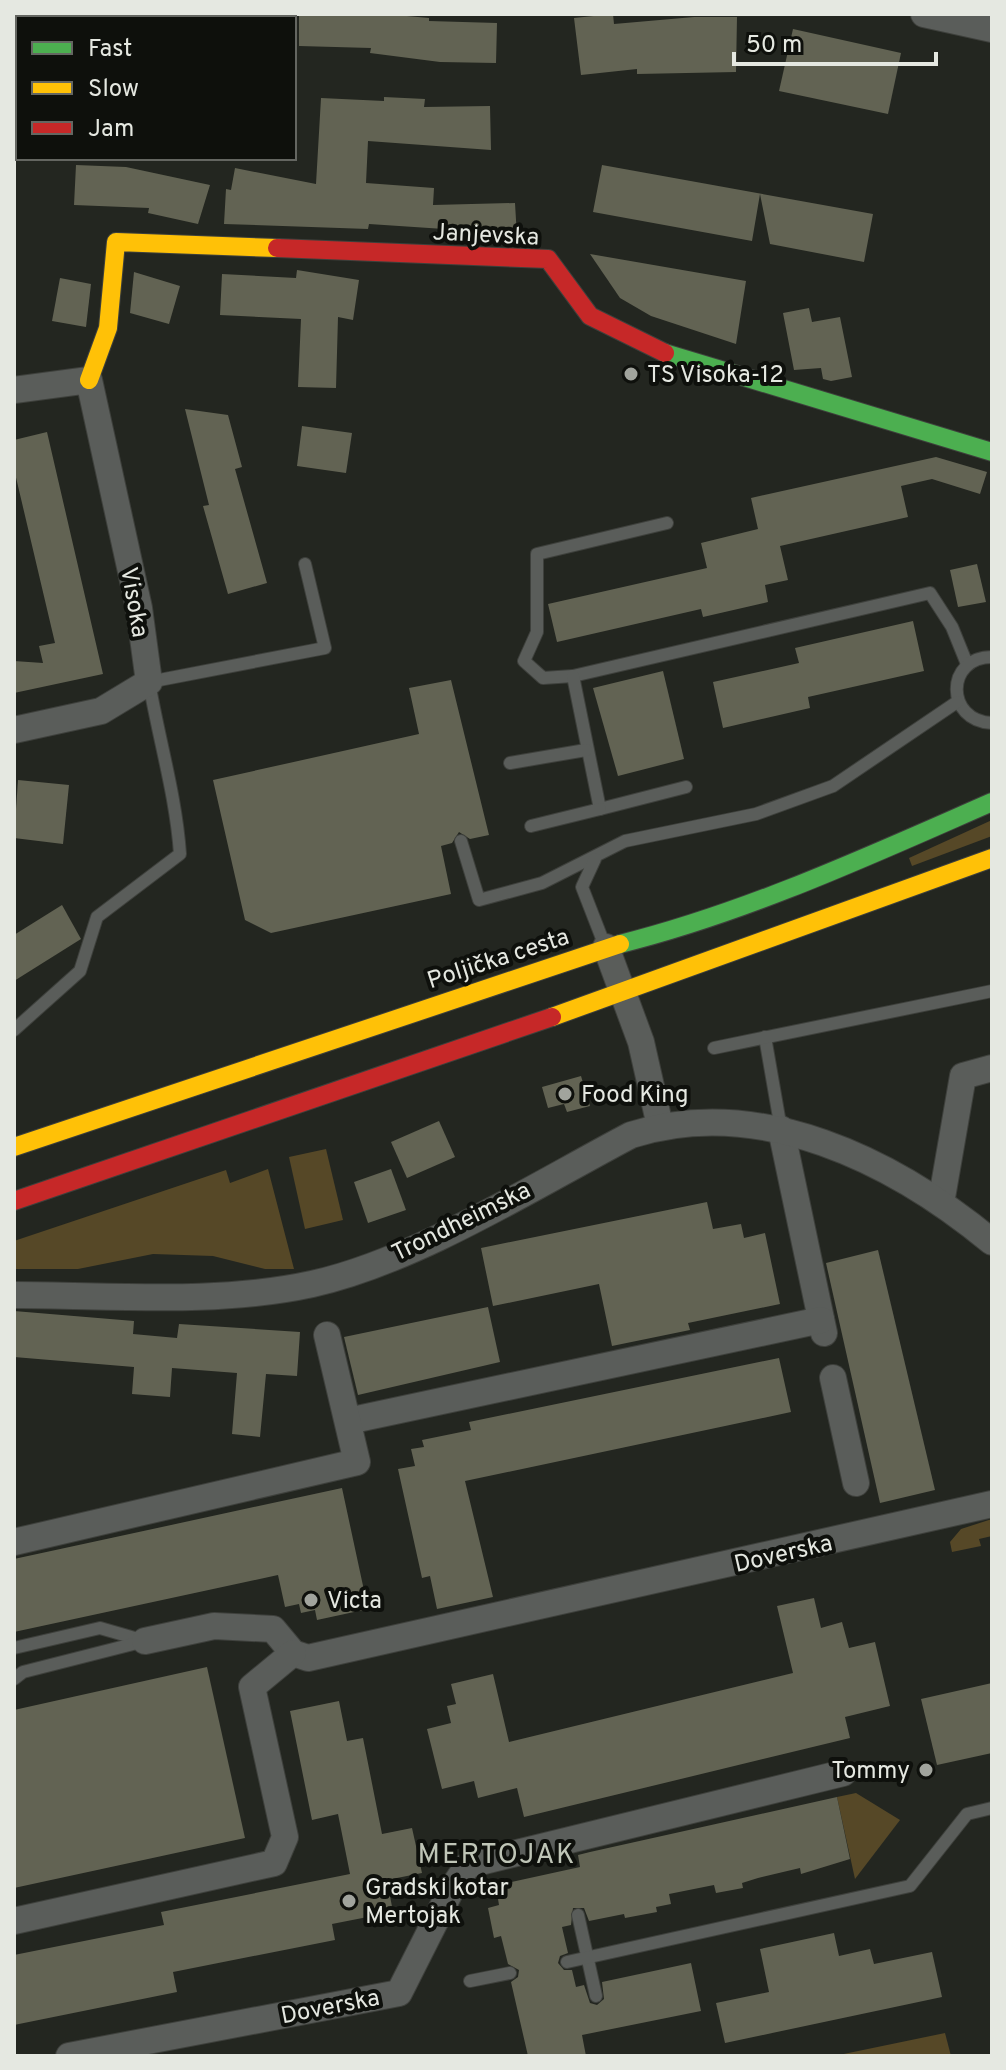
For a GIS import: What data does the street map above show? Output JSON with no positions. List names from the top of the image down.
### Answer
{
  "streets": {
    "main road": ["Janjevska", "Poljička cesta"],
    "street": ["Visoka", "Trondheimska", "Doverska"]
  },
  "crossings": [
    ["Janjevska", "Visoka"]
  ],
  "districts": ["MERTOJAK"],
  "places": [
    "TS Visoka-12",
    "Food King",
    "Victa",
    "Tommy",
    "Gradski kotar Mertojak"
  ],
  "legend": ["Fast", "Slow", "Jam"],
  "scale_bar": "50 m"
}
